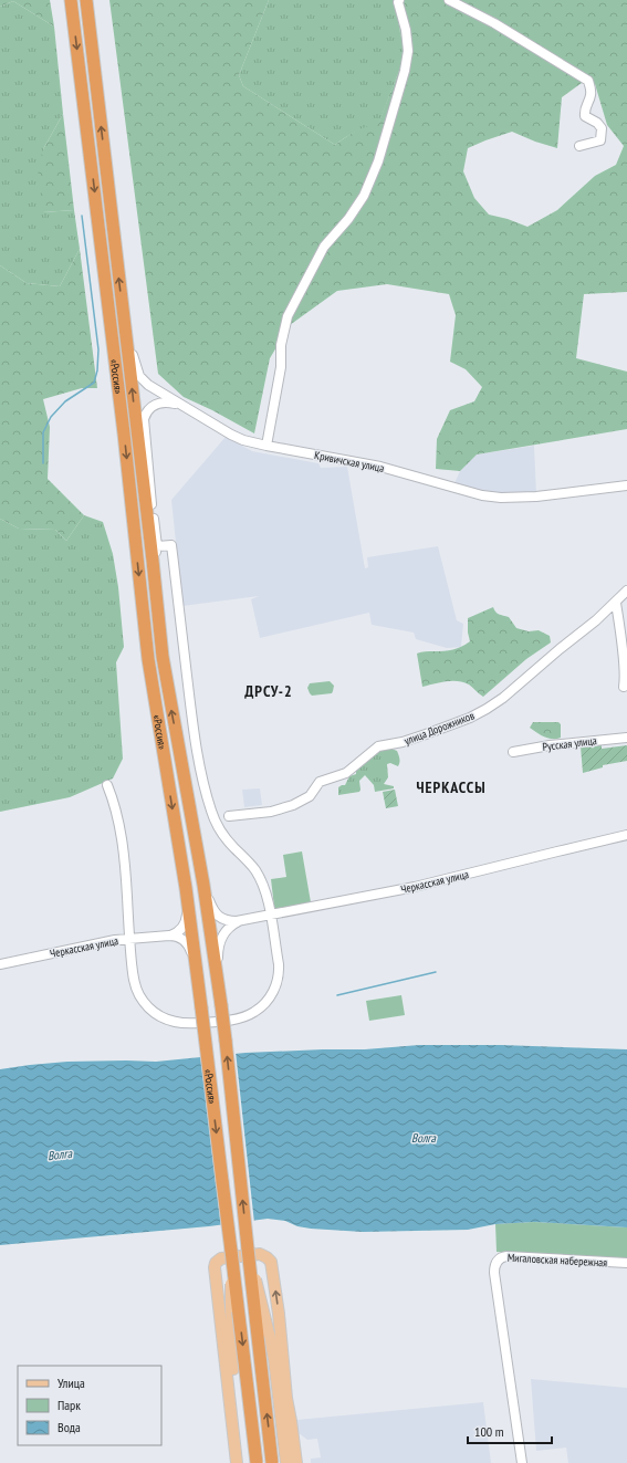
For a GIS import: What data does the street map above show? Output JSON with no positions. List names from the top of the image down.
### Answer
{
  "streets": {
    "highway": ["«Россия»"],
    "street": [
      "Кривичская улица",
      "улица Дорожников",
      "Русская улица",
      "Черкасская улица",
      "Мигаловская набережная"
    ]
  },
  "crossings": [
    ["«Россия»", "Кривичская улица"],
    ["«Россия»", "Черкасская улица"]
  ],
  "districts": ["ДРСУ-2", "ЧЕРКАССЫ"],
  "water": ["Волга"],
  "legend": ["Улица", "Парк", "Вода"],
  "scale_bar": "100 m"
}
